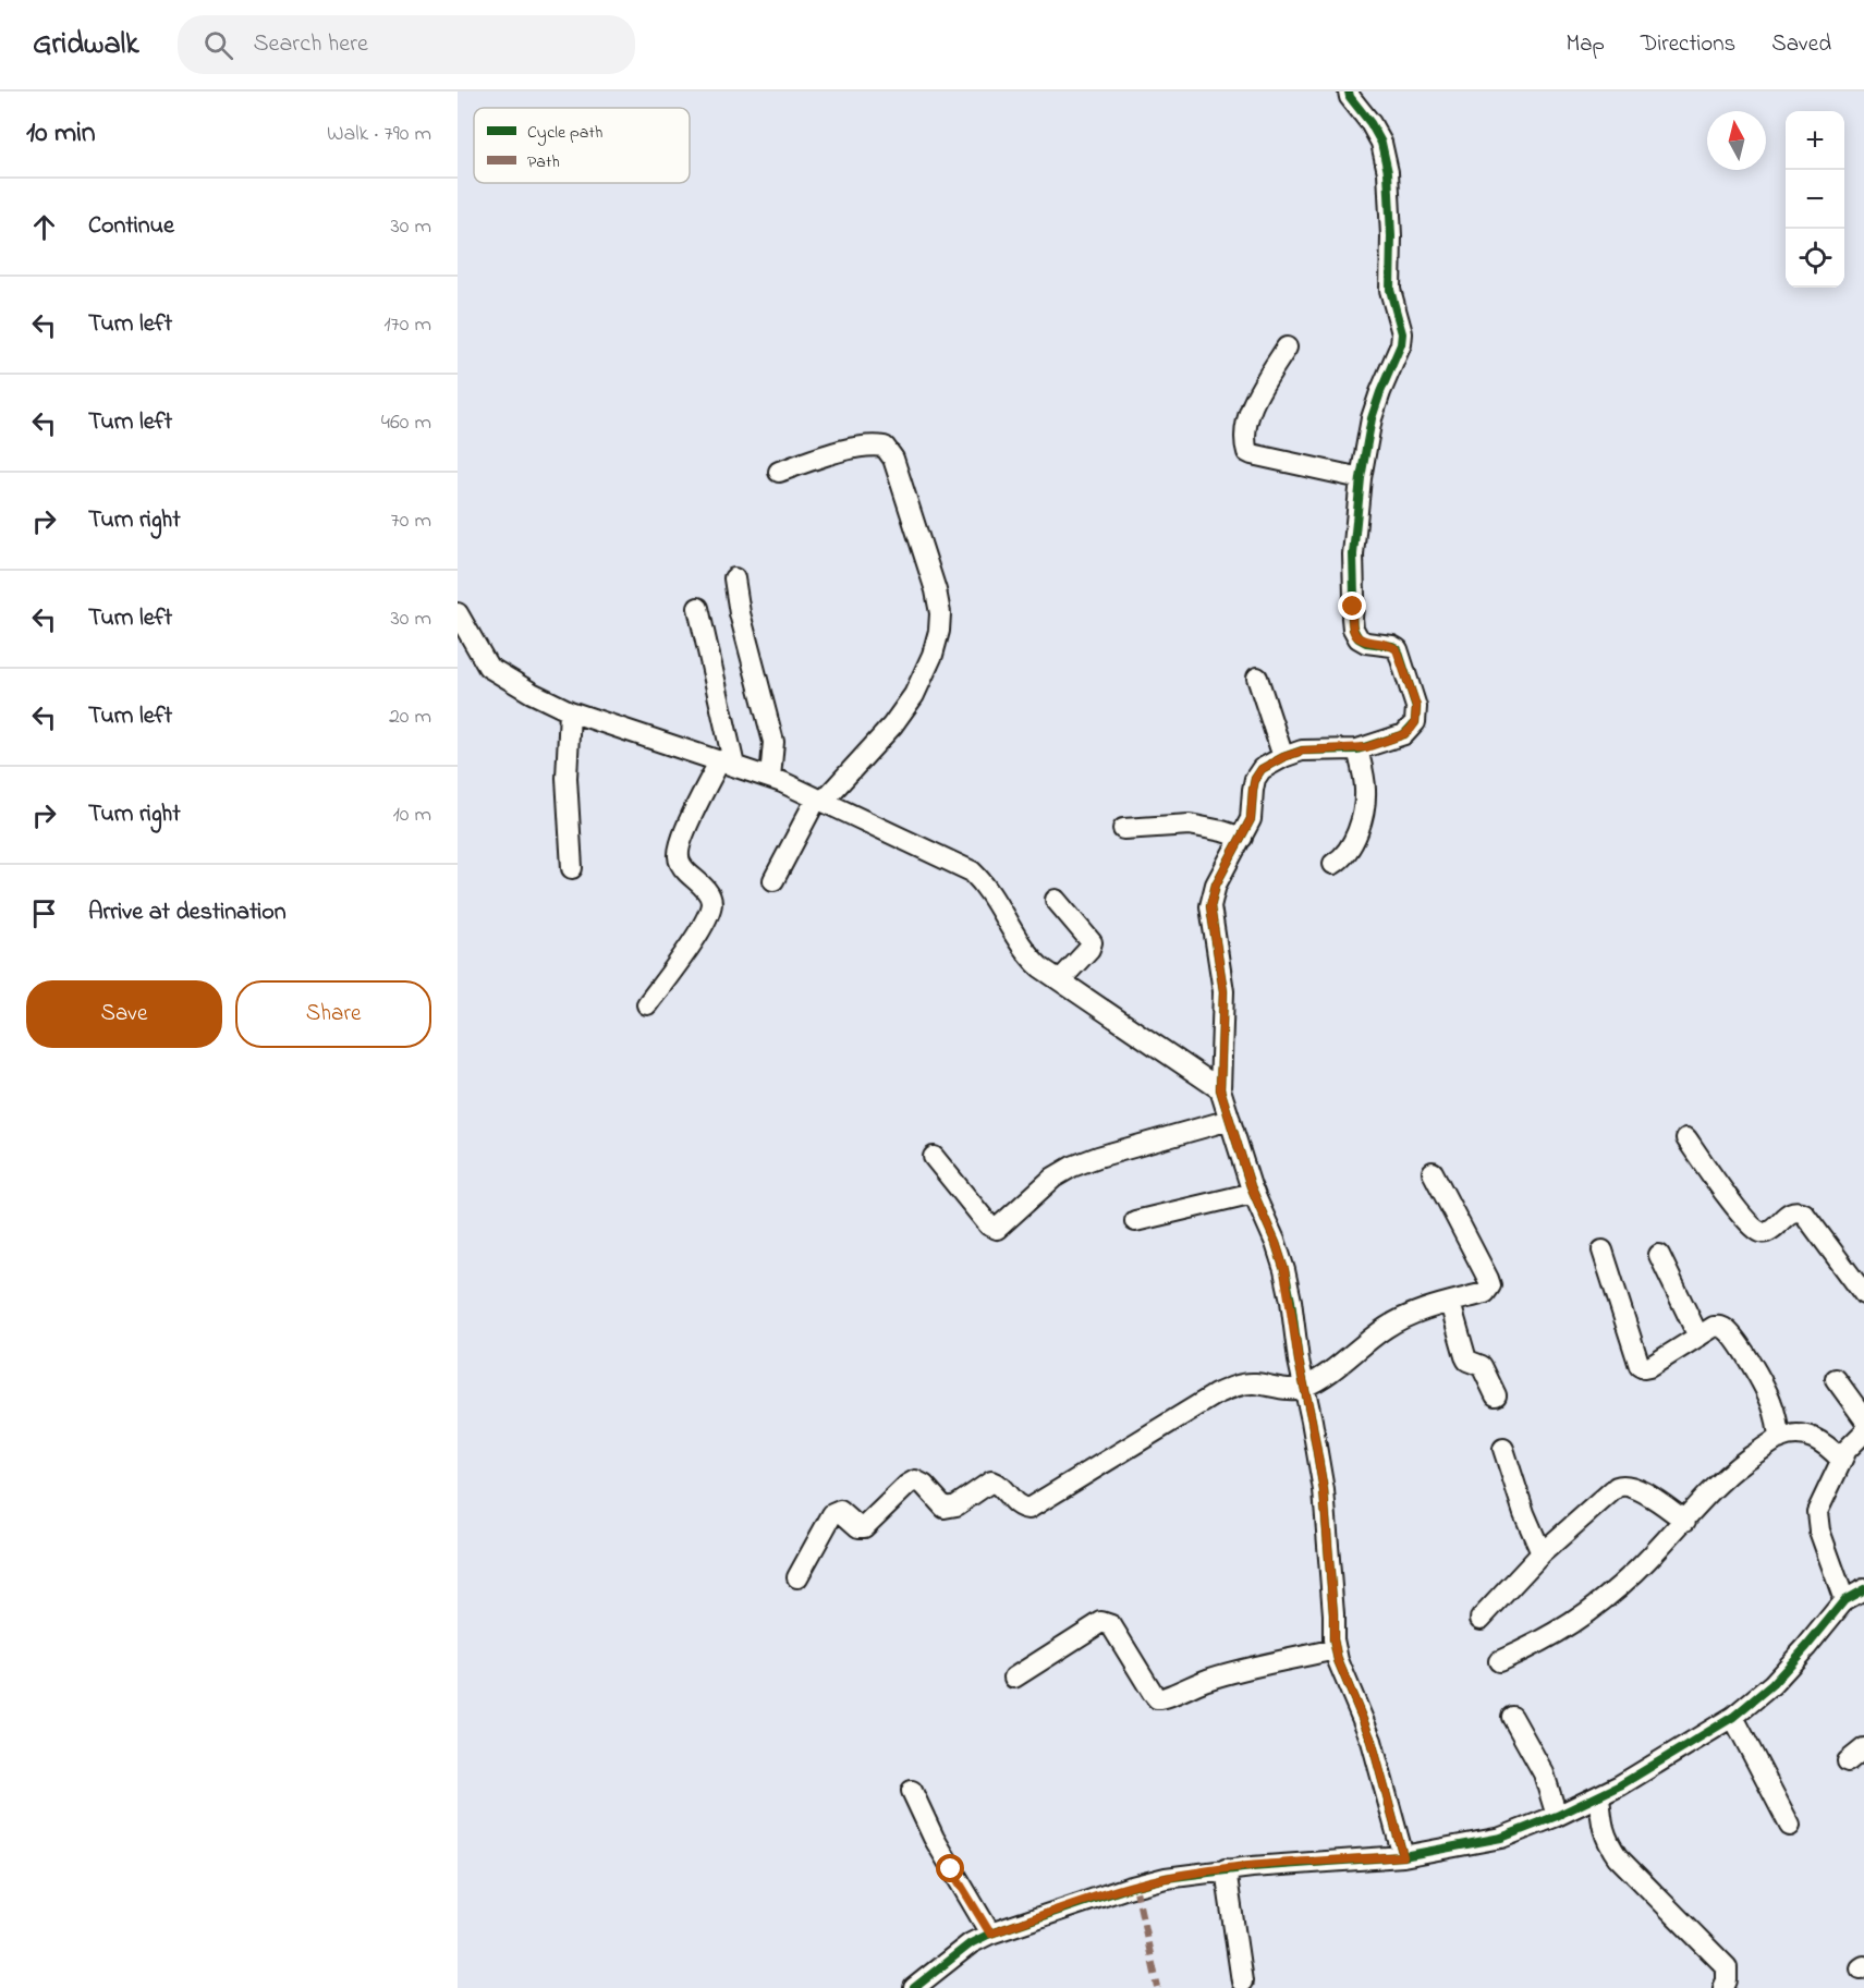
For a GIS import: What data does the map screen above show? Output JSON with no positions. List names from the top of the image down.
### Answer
{
  "legend": ["Cycle path", "Path"],
  "north": "top",
  "page": {
    "header": "Gridwalk",
    "search": "Search here",
    "nav": ["Map", "Directions", "Saved"],
    "heading": ["10 min", "Walk · 790 m"],
    "map_buttons": ["+", "−"],
    "list": [
      ["Continue", "30 m"],
      ["Turn left", "170 m"],
      ["Turn left", "460 m"],
      ["Turn right", "70 m"],
      ["Turn left", "30 m"],
      ["Turn left", "20 m"],
      ["Turn right", "10 m"],
      "Arrive at destination"
    ],
    "buttons": ["Save", "Share"]
  }
}
